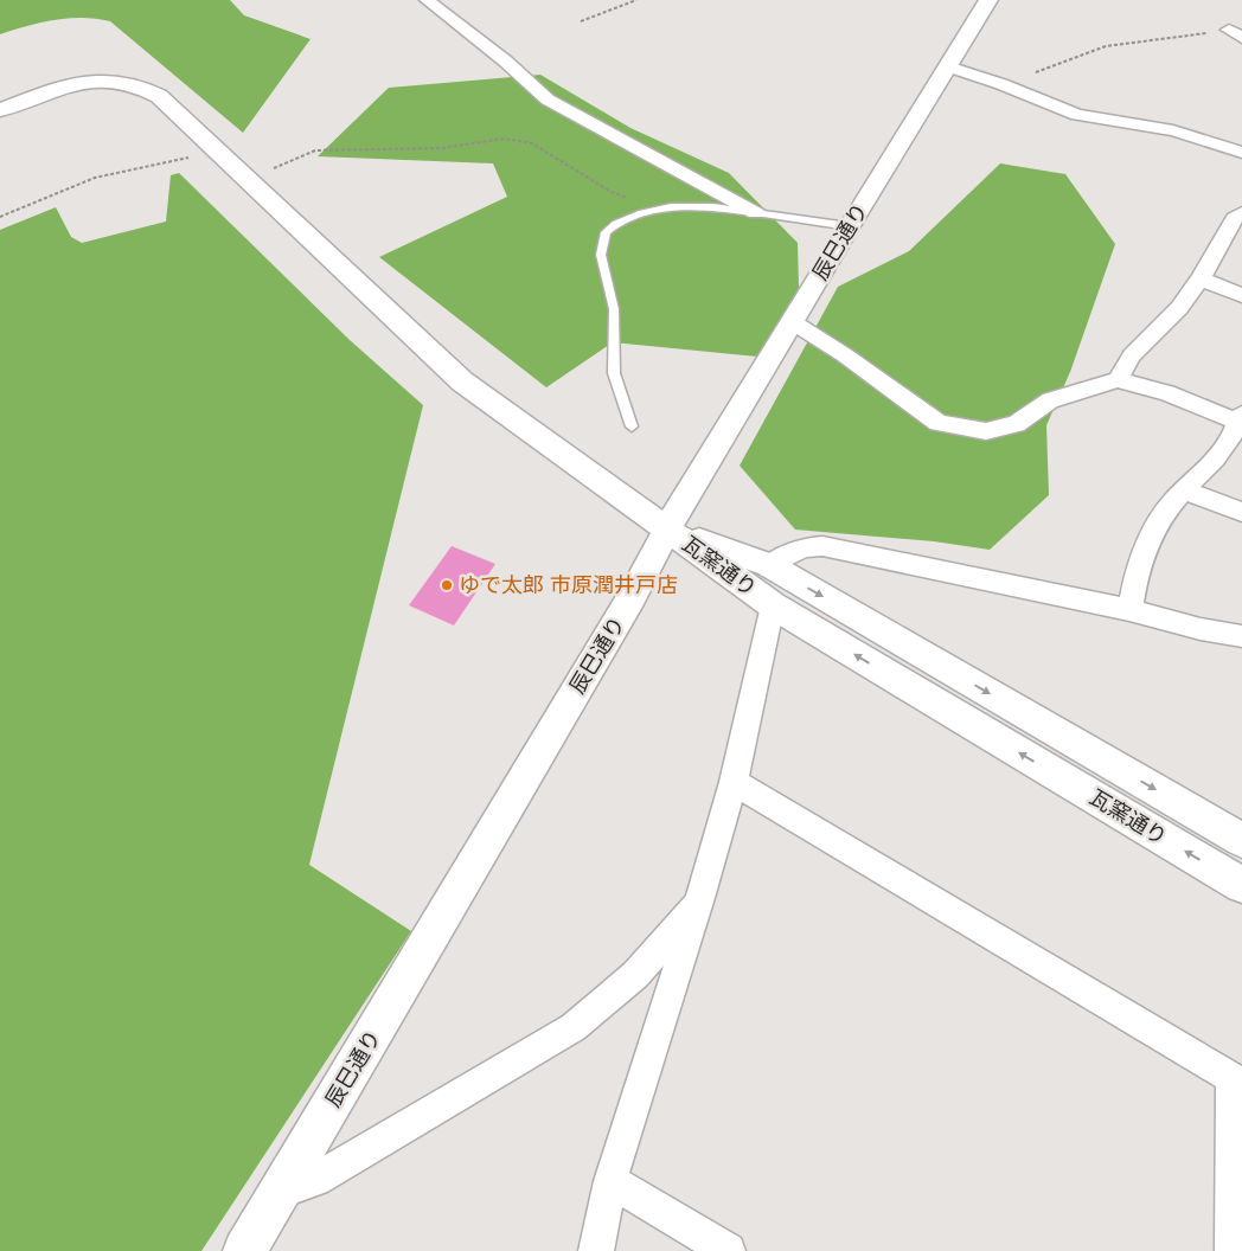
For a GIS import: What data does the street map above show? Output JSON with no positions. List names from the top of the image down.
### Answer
{
  "streets": {
    "street": ["辰巳通り", "瓦窯通り"]
  },
  "crossings": [
    ["辰巳通り", "瓦窯通り"]
  ],
  "places": ["ゆで太郎 市原潤井戸店"]
}
